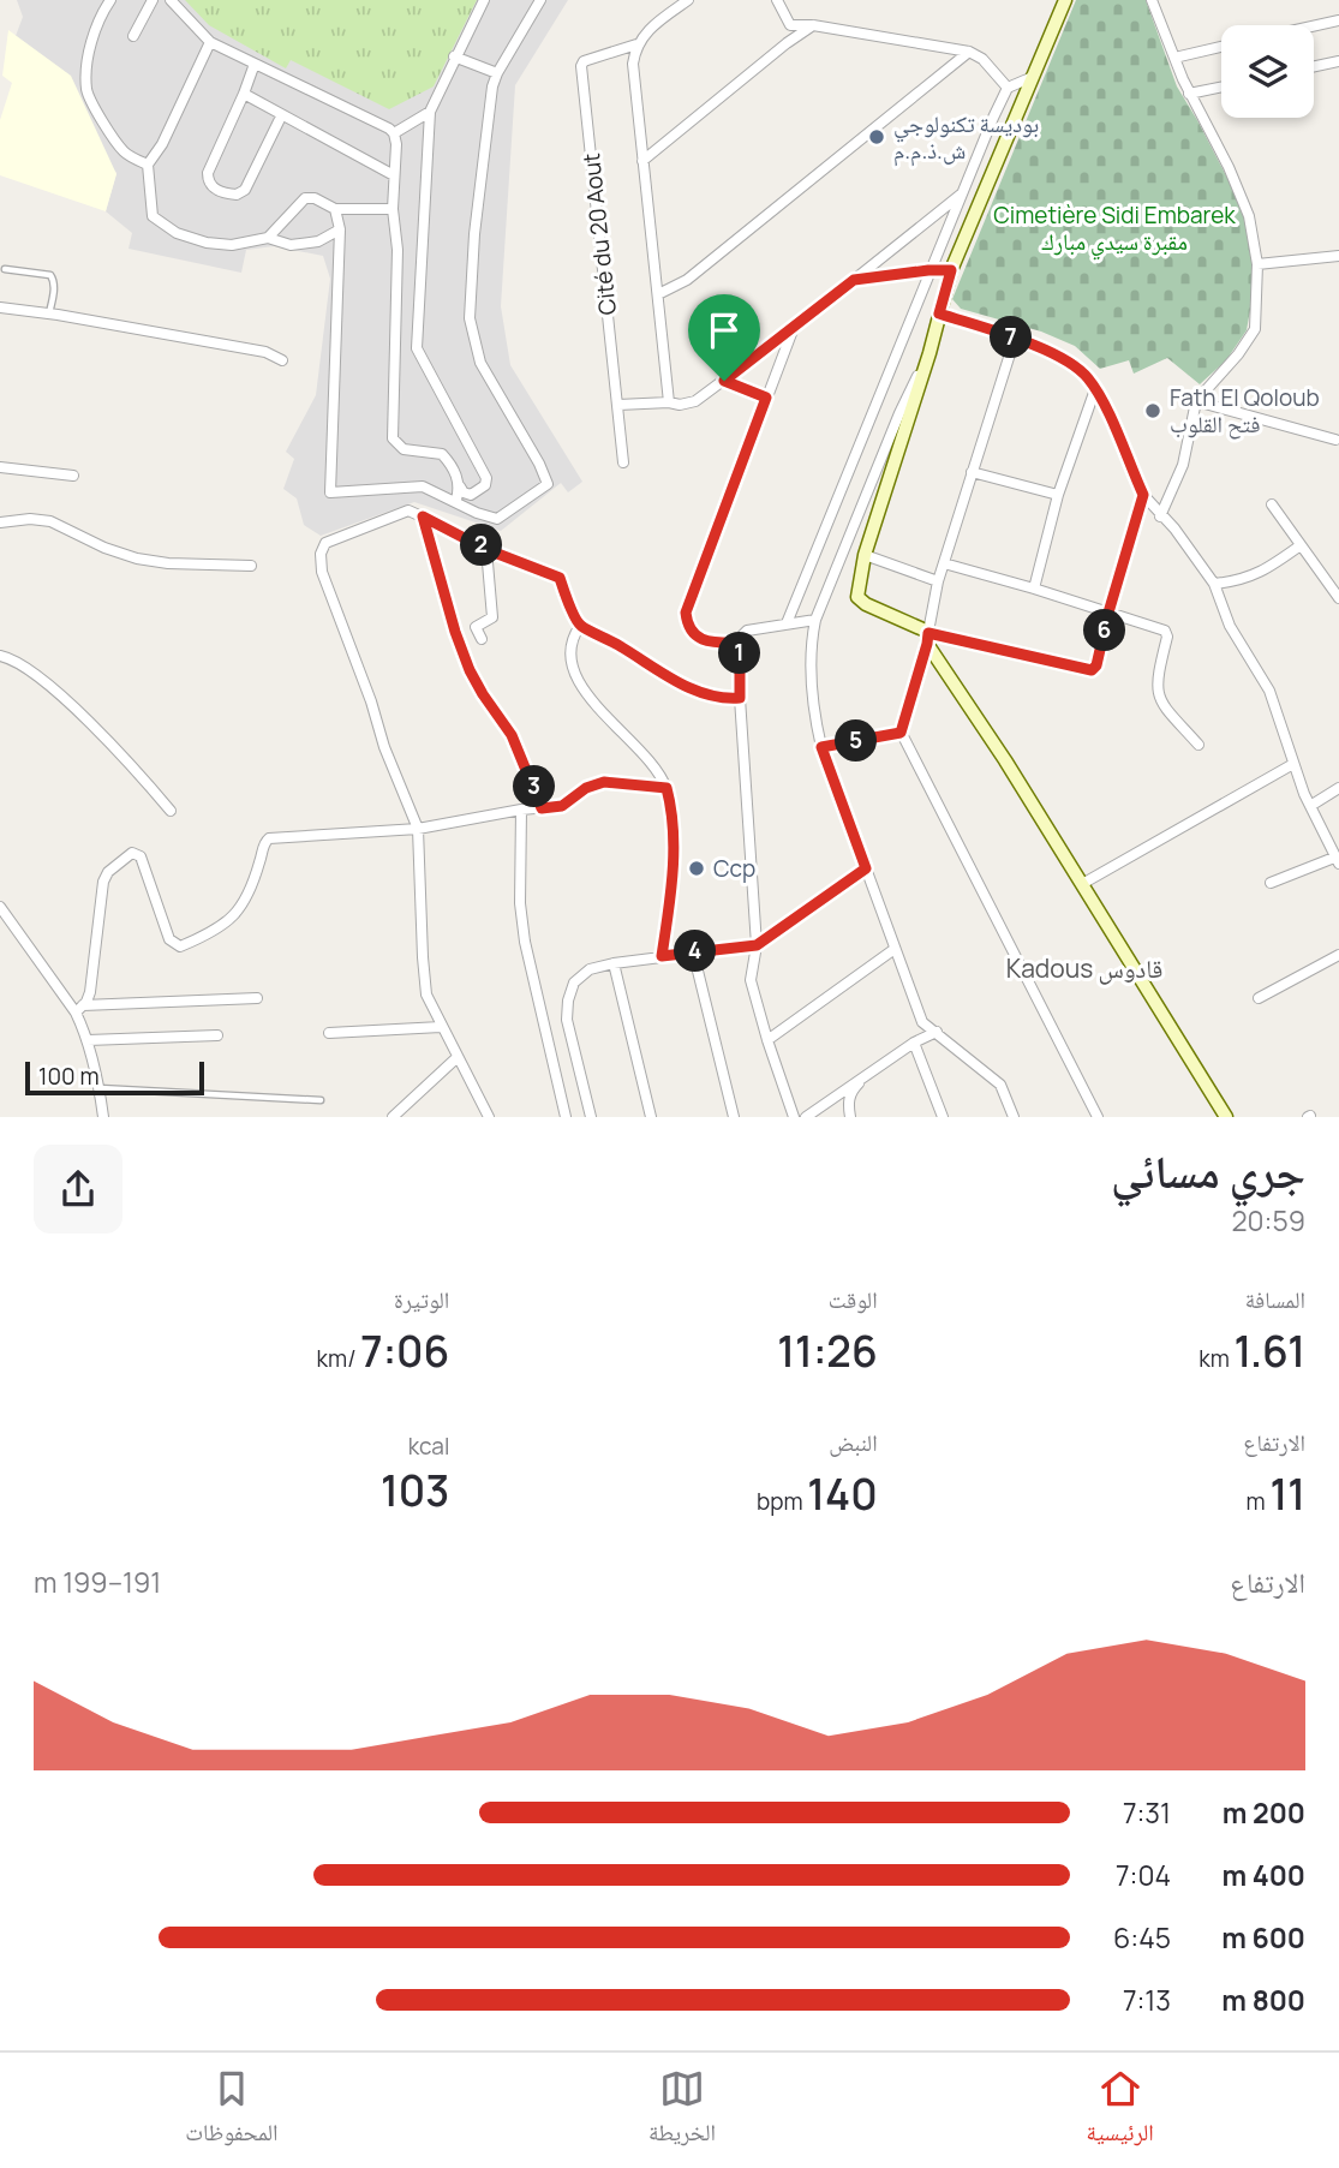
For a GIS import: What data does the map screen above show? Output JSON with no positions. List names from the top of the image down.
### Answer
{
  "streets": {
    "street": ["Cité du 20 Aout"]
  },
  "districts": ["Kadous قادوس"],
  "parks": ["Cimetière Sidi Embarek مقبرة سيدي مبارك"],
  "places": ["بوديسة تكنولوجي ش.ذ.م.م", "Fath El Qoloub فتح القلوب", "Ccp"],
  "scale_bar": "100 m",
  "page": {
    "pins": [
      "7",
      "2",
      "6",
      "1",
      "5",
      "3",
      "4"
    ],
    "scale": "100 m",
    "heading": ["جري مسائي", "20:59"],
    "stats": [
      ["المسافة", "1.61 km"],
      ["الوقت", "11:26"],
      ["الوتيرة", "7:06 /km"],
      ["الارتفاع", "11 m"],
      ["النبض", "140 bpm"],
      ["kcal", "103"]
    ],
    "chart": ["الارتفاع", "191–199 m"],
    "list": [
      {
        "name": "200 m",
        "note": "7:31"
      },
      {
        "name": "400 m",
        "note": "7:04"
      },
      {
        "name": "600 m",
        "note": "6:45"
      },
      {
        "name": "800 m",
        "note": "7:13"
      }
    ],
    "tabs": ["الرئيسية", "الخريطة", "المحفوظات"]
  }
}
